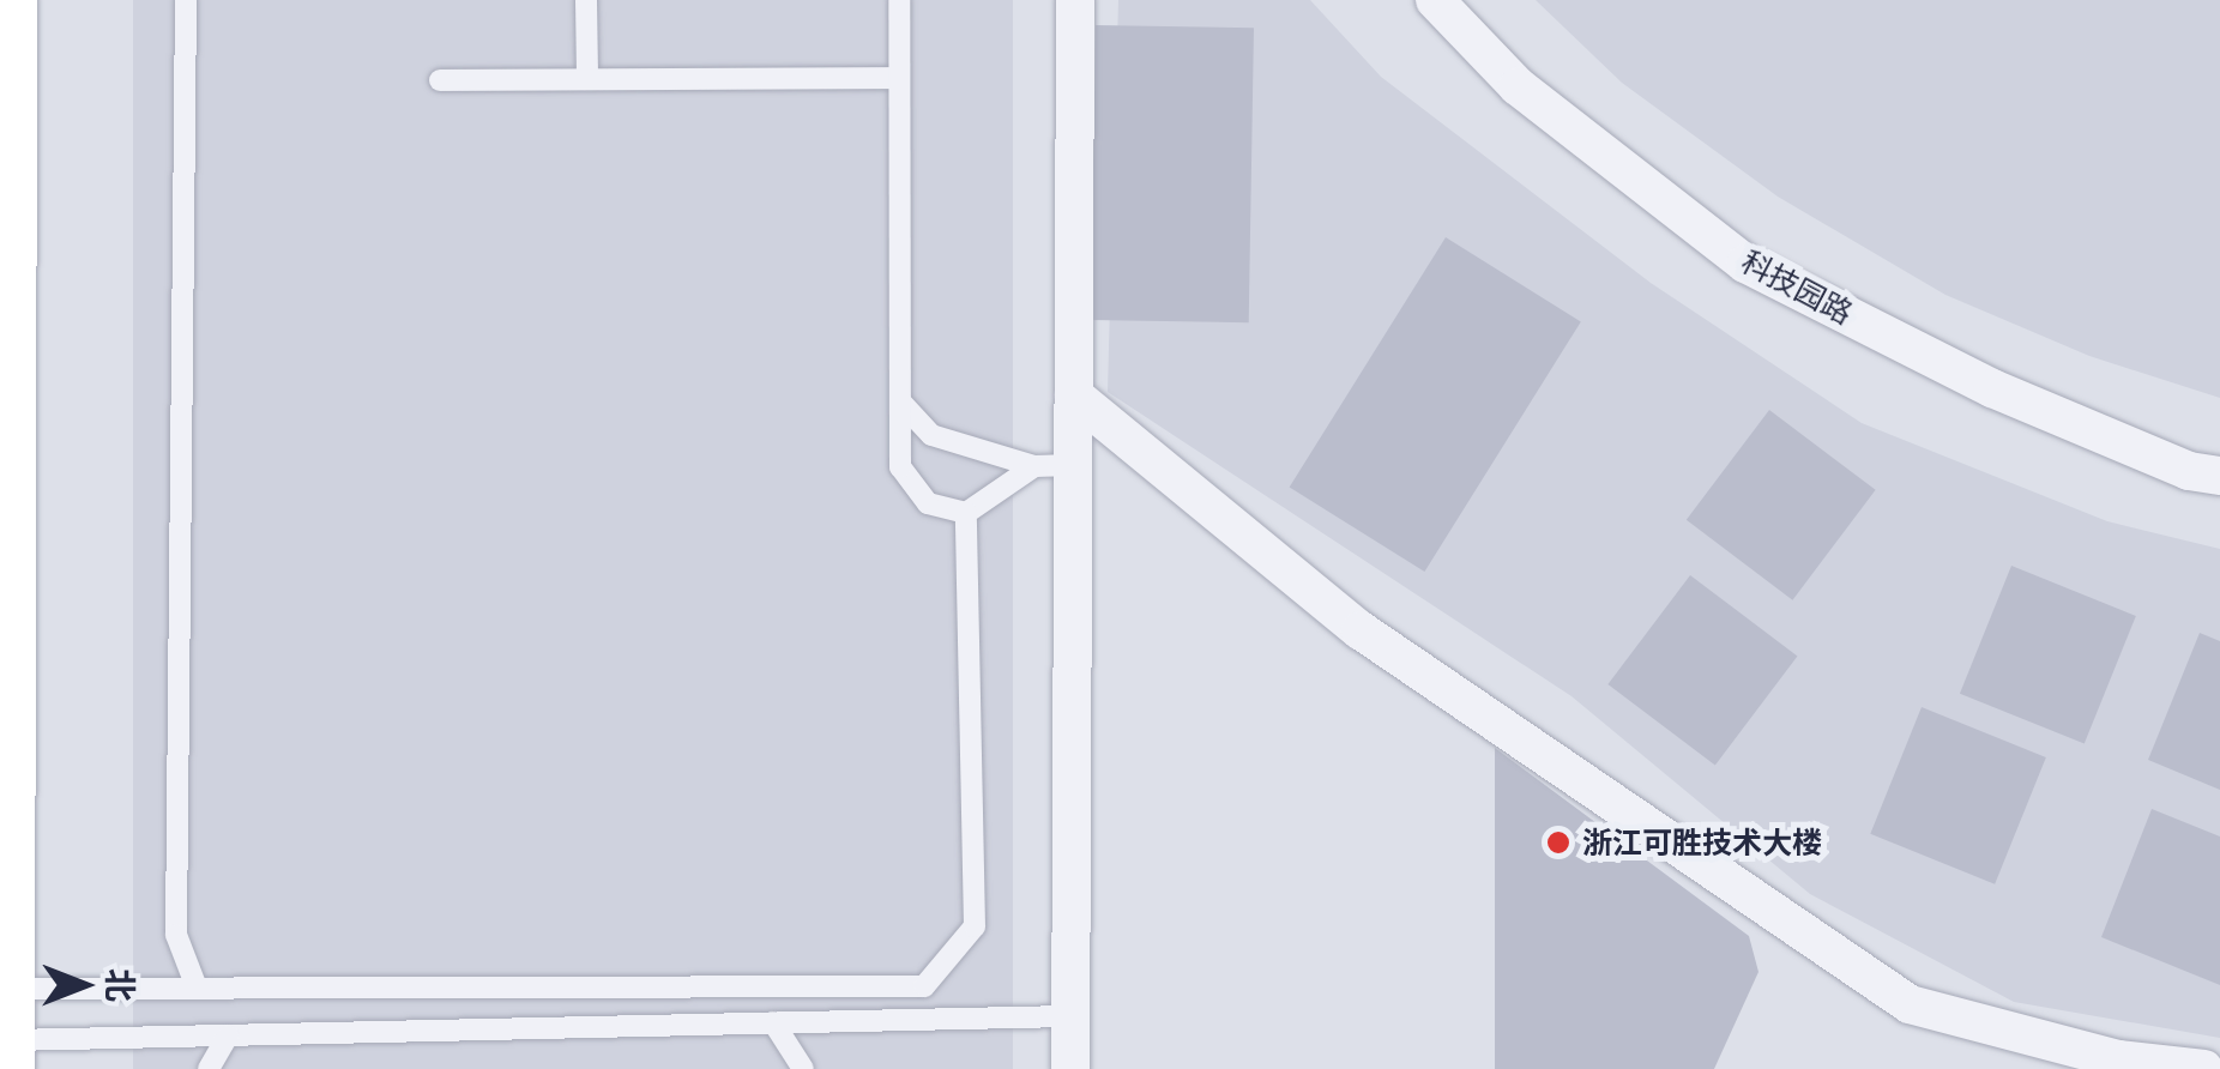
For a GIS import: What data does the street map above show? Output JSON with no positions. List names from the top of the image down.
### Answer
{
  "streets": {
    "street": ["科技园路"]
  },
  "places": ["浙江可胜技术大楼"],
  "north": "right"
}
